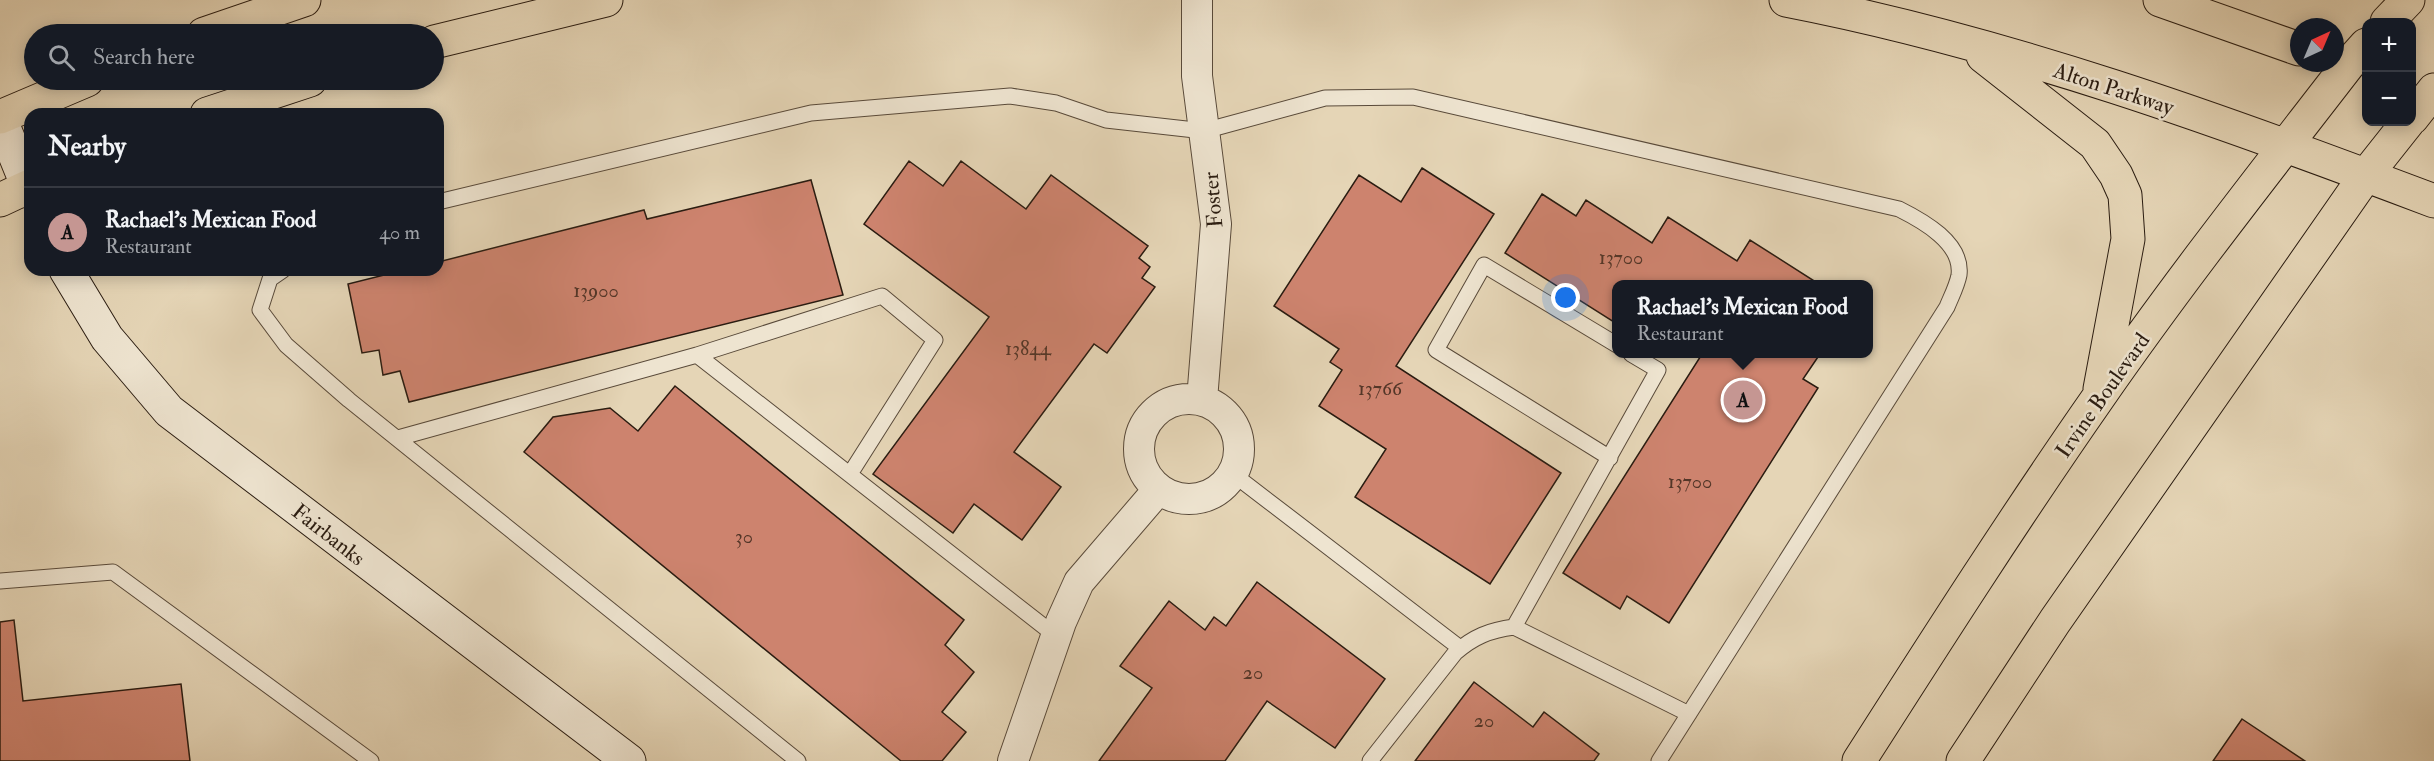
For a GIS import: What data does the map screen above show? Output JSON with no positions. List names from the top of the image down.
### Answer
{
  "streets": {
    "main road": ["Alton Parkway", "Irvine Boulevard"],
    "street": ["Foster", "Fairbanks"]
  },
  "crossings": [
    ["Alton Parkway", "Irvine Boulevard"]
  ],
  "house_numbers": [
    "13700",
    "13900",
    "13844",
    "13766",
    "13700",
    "30",
    "20",
    "20"
  ],
  "north": "top right",
  "page": {
    "map_buttons": ["+", "−"],
    "search": "Search here",
    "heading": "Nearby",
    "list": [
      {
        "mark": "A",
        "name": "Rachael's Mexican Food",
        "note": "Restaurant",
        "value": "40 m"
      }
    ],
    "popup": ["Rachael's Mexican Food", "Restaurant"],
    "pins": "A"
  }
}
